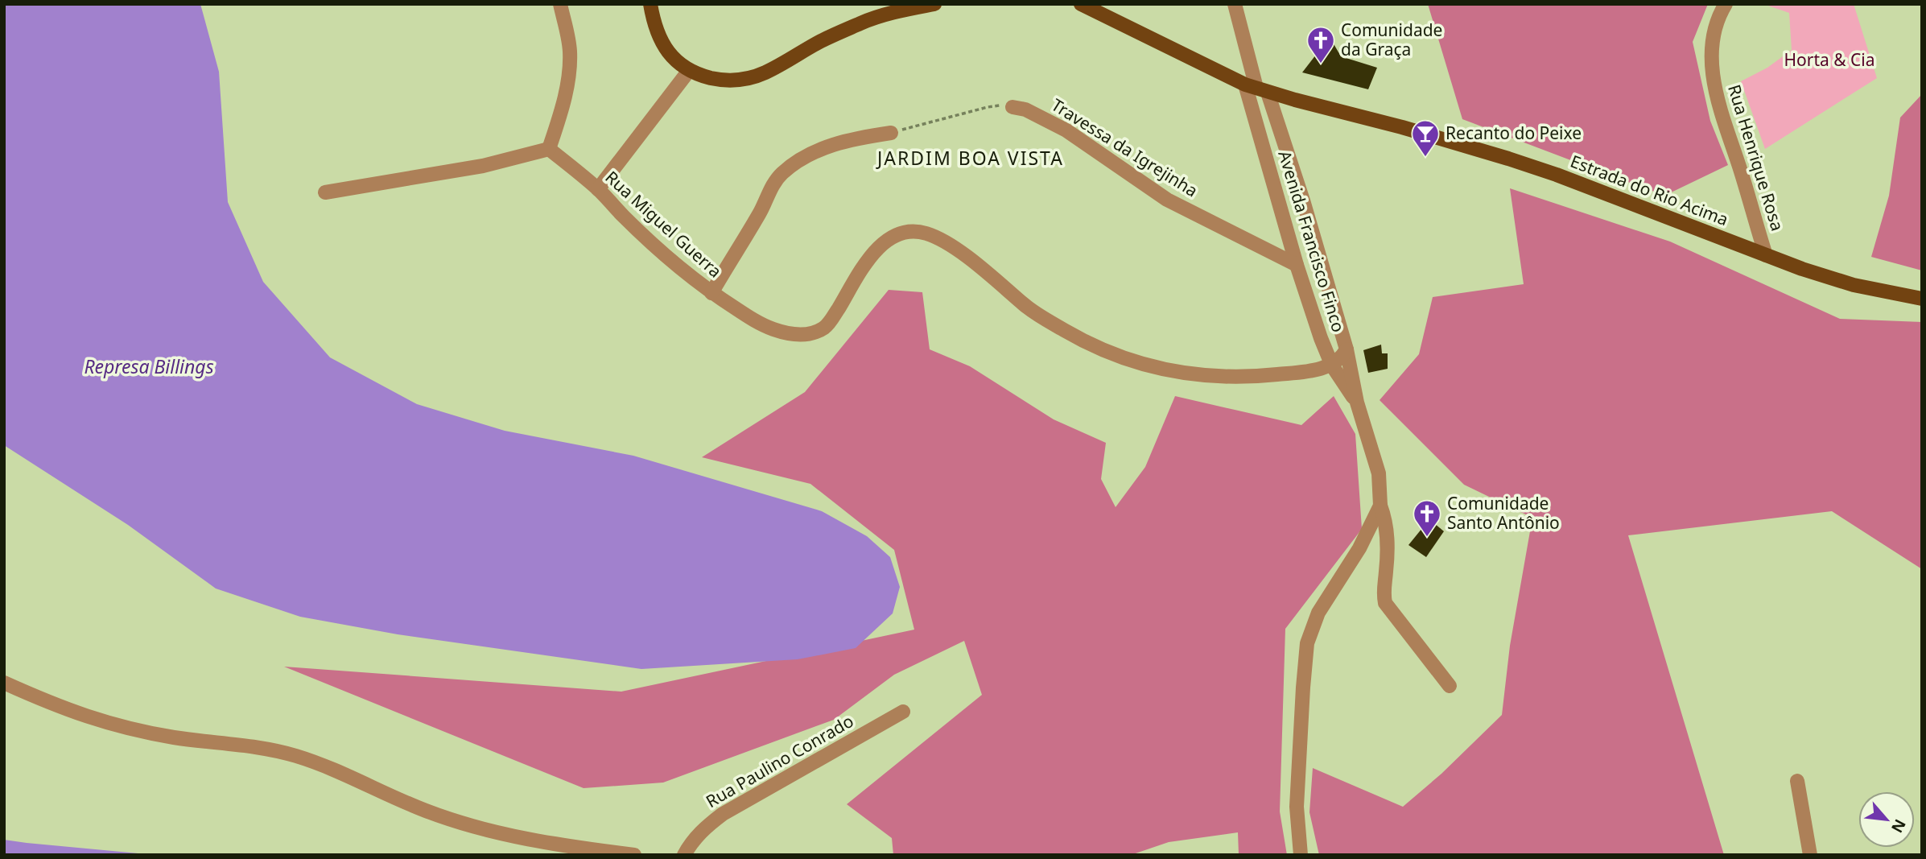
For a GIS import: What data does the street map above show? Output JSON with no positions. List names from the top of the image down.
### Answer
{
  "streets": {
    "main road": ["Estrada do Rio Acima"],
    "street": [
      "Travessa da Igrejinha",
      "Rua Henrique Rosa",
      "Rua Miguel Guerra",
      "Avenida Francisco Finco",
      "Rua Paulino Conrado"
    ]
  },
  "crossings": [
    ["Travessa da Igrejinha", "Avenida Francisco Finco"],
    ["Rua Henrique Rosa", "Estrada do Rio Acima"],
    ["Estrada do Rio Acima", "Avenida Francisco Finco"],
    ["Rua Miguel Guerra", "Avenida Francisco Finco"]
  ],
  "districts": ["JARDIM BOA VISTA"],
  "water": ["Represa Billings"],
  "parks": ["Horta & Cia"],
  "places": {
    "church": ["Comunidade da Graça", "Comunidade Santo Antônio"],
    "bar": ["Recanto do Peixe"]
  },
  "north": "bottom right"
}
